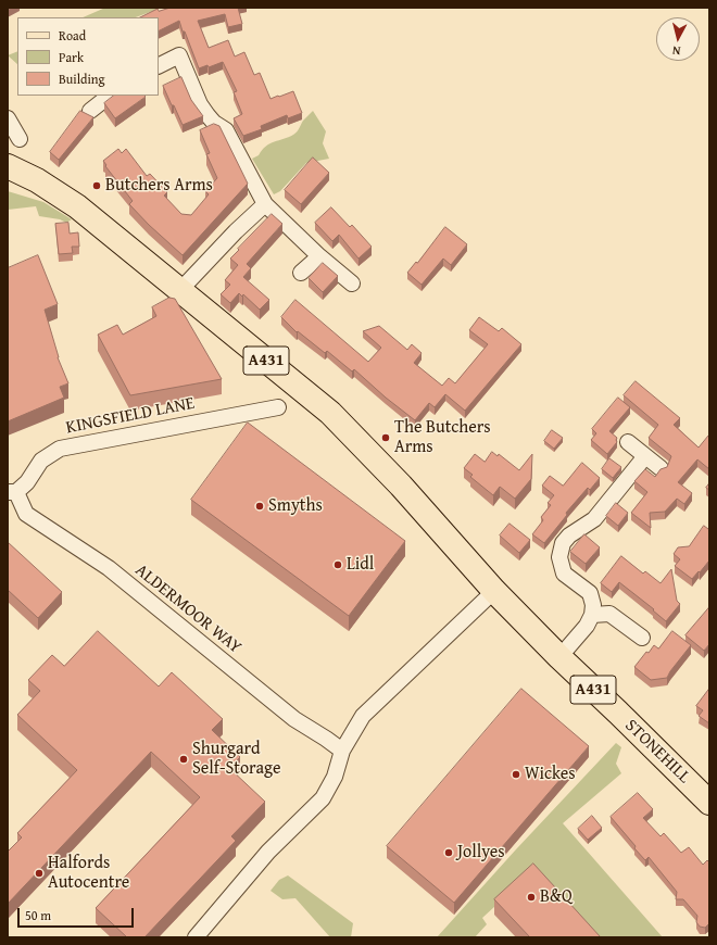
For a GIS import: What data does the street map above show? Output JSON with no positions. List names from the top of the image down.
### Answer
{
  "streets": {
    "main road": ["A431", "STONEHILL"],
    "street": ["KINGSFIELD LANE", "ALDERMOOR WAY"]
  },
  "crossings": [
    ["A431", "STONEHILL"],
    ["KINGSFIELD LANE", "ALDERMOOR WAY"]
  ],
  "places": [
    "Butchers Arms",
    "The Butchers Arms",
    "Smyths",
    "Lidl",
    "Shurgard Self-Storage",
    "Wickes",
    "Jollyes",
    "Halfords Autocentre",
    "B&Q"
  ],
  "legend": ["Road", "Park", "Building"],
  "scale_bar": "50 m",
  "north": "bottom"
}
